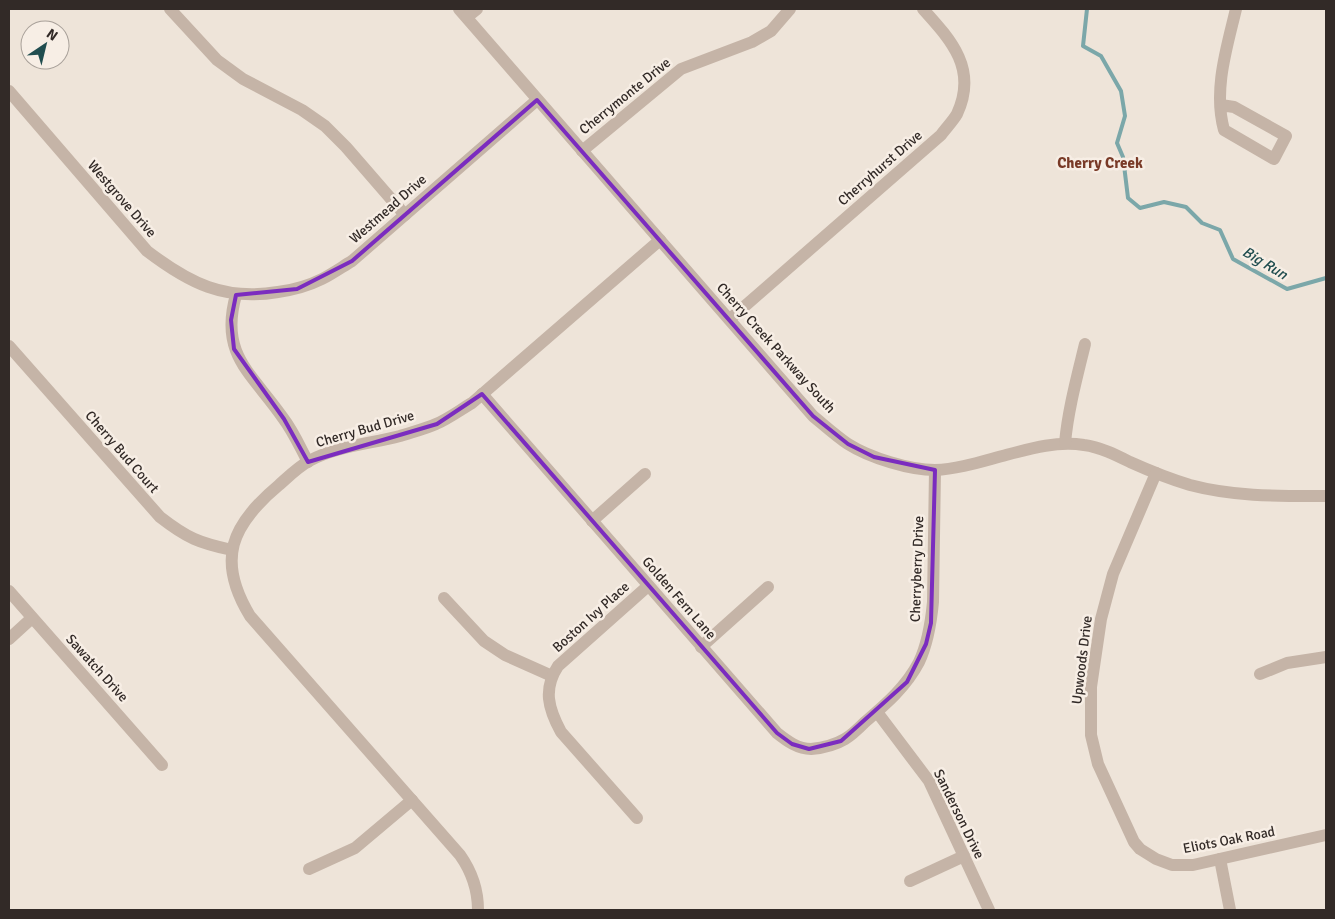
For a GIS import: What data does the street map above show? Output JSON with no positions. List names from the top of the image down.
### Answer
{
  "streets": {
    "street": [
      "Cherrymonte Drive",
      "Cherryhurst Drive",
      "Westgrove Drive",
      "Westmead Drive",
      "Cherry Creek Parkway South",
      "Cherry Bud Drive",
      "Cherry Bud Court",
      "Cherryberry Drive",
      "Golden Fern Lane",
      "Boston Ivy Place",
      "Upwoods Drive",
      "Sawatch Drive",
      "Sanderson Drive",
      "Eliots Oak Road"
    ]
  },
  "crossings": [
    ["Cherrymonte Drive", "Cherry Creek Parkway South"],
    ["Cherryhurst Drive", "Cherry Creek Parkway South"],
    ["Westgrove Drive", "Westmead Drive"],
    ["Westmead Drive", "Cherry Creek Parkway South"],
    ["Cherry Creek Parkway South", "Cherry Bud Drive"],
    ["Cherry Creek Parkway South", "Cherryberry Drive"],
    ["Cherry Creek Parkway South", "Upwoods Drive"],
    ["Cherry Bud Drive", "Cherry Bud Court"],
    ["Cherry Bud Drive", "Golden Fern Lane"],
    ["Cherryberry Drive", "Golden Fern Lane"],
    ["Cherryberry Drive", "Sanderson Drive"],
    ["Golden Fern Lane", "Boston Ivy Place"],
    ["Golden Fern Lane", "Sanderson Drive"],
    ["Upwoods Drive", "Eliots Oak Road"]
  ],
  "districts": ["Cherry Creek"],
  "water": ["Big Run"],
  "north": "top right"
}
